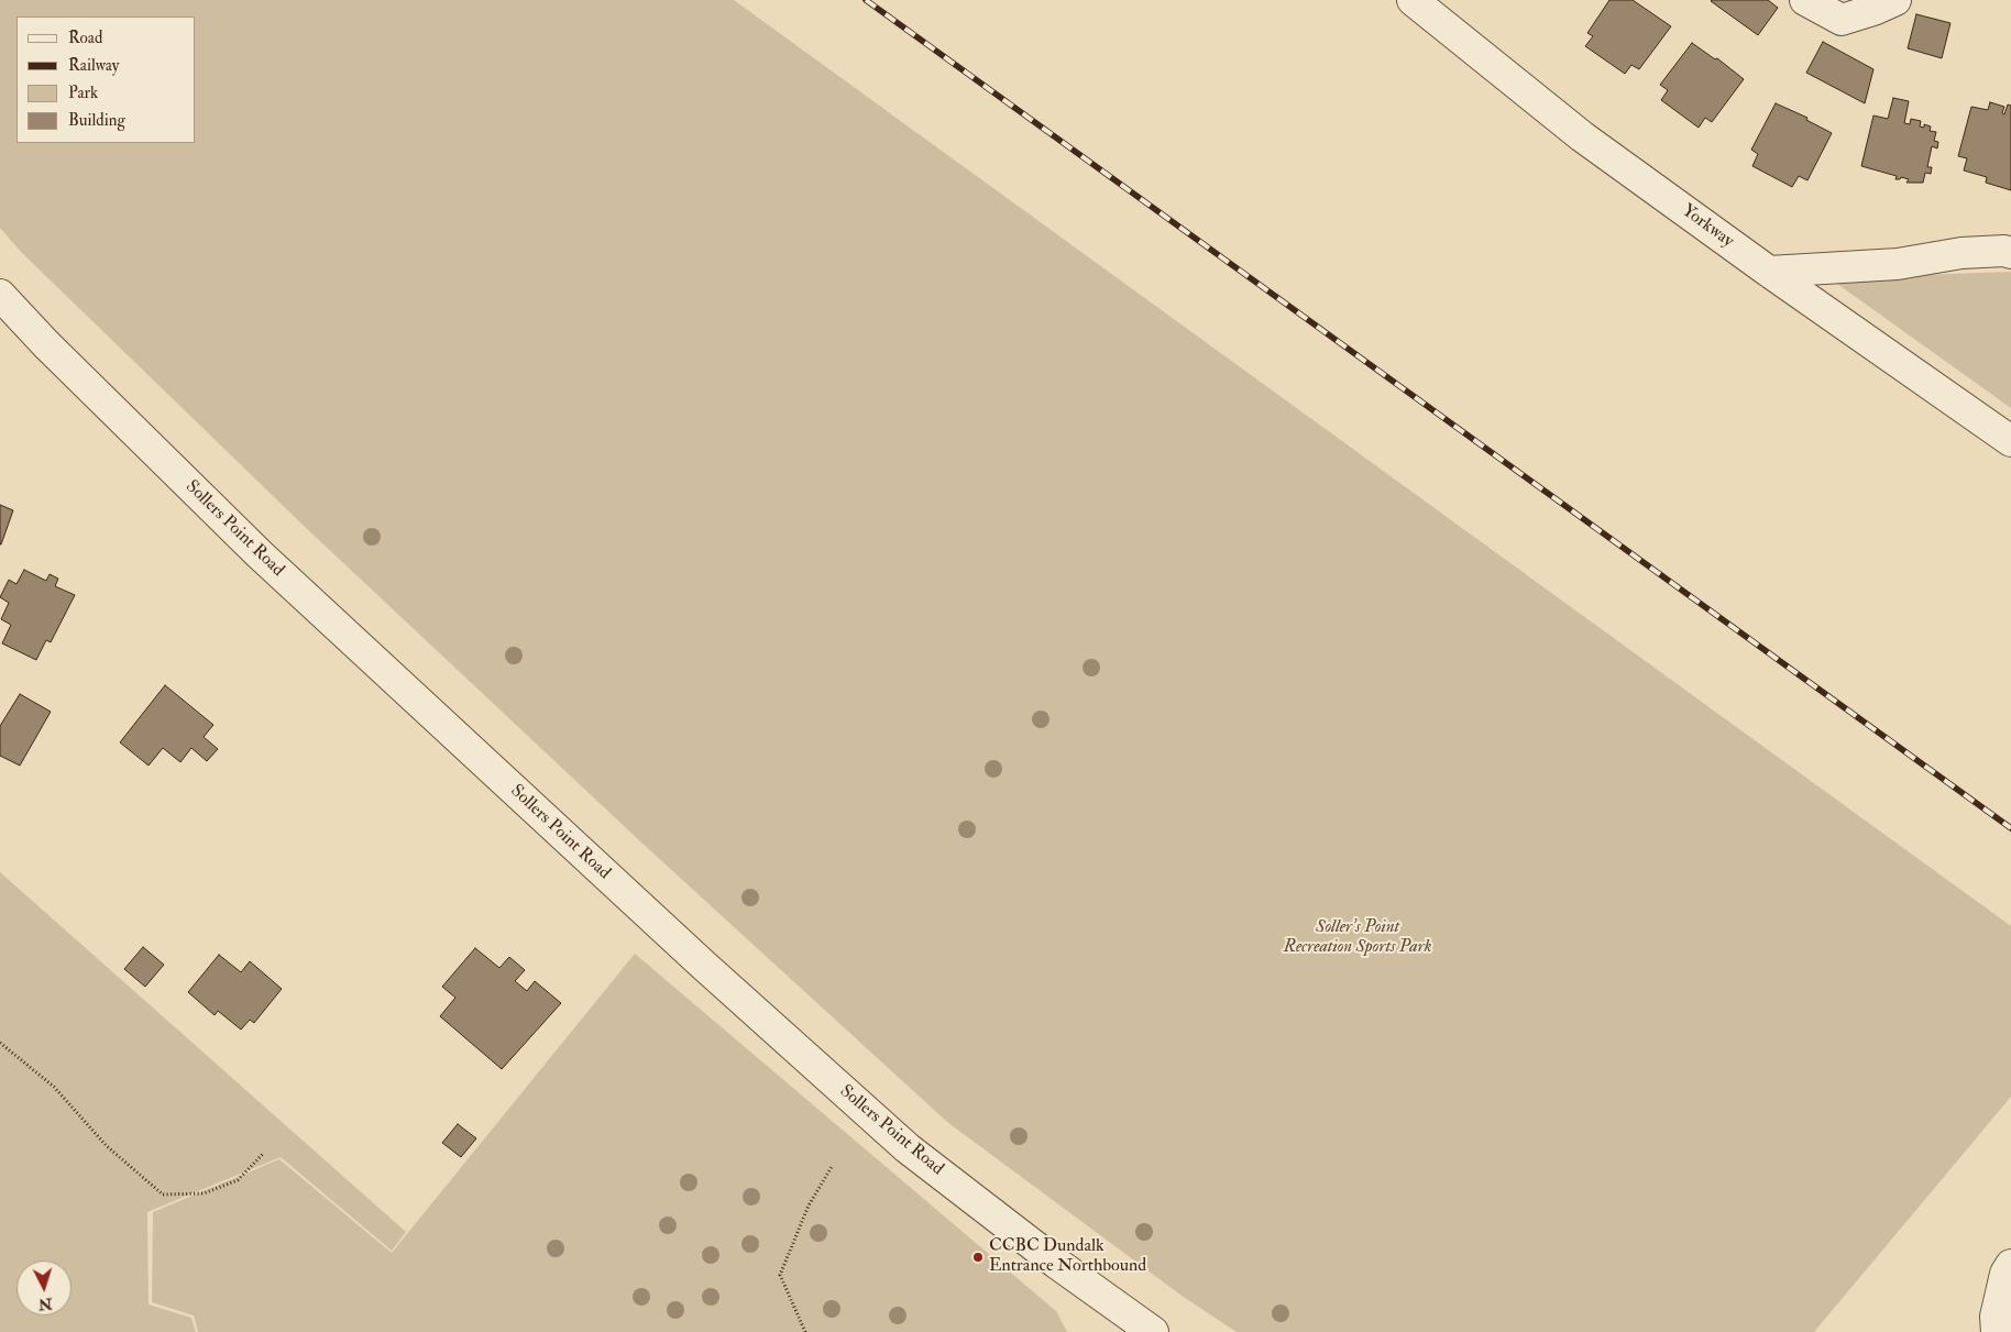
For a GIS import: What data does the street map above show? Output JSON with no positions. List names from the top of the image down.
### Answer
{
  "streets": {
    "street": ["Yorkway", "Sollers Point Road"]
  },
  "parks": ["Soller's Point Recreation Sports Park"],
  "places": ["CCBC Dundalk Entrance Northbound"],
  "legend": [
    "Road",
    "Railway",
    "Park",
    "Building"
  ],
  "north": "bottom"
}
